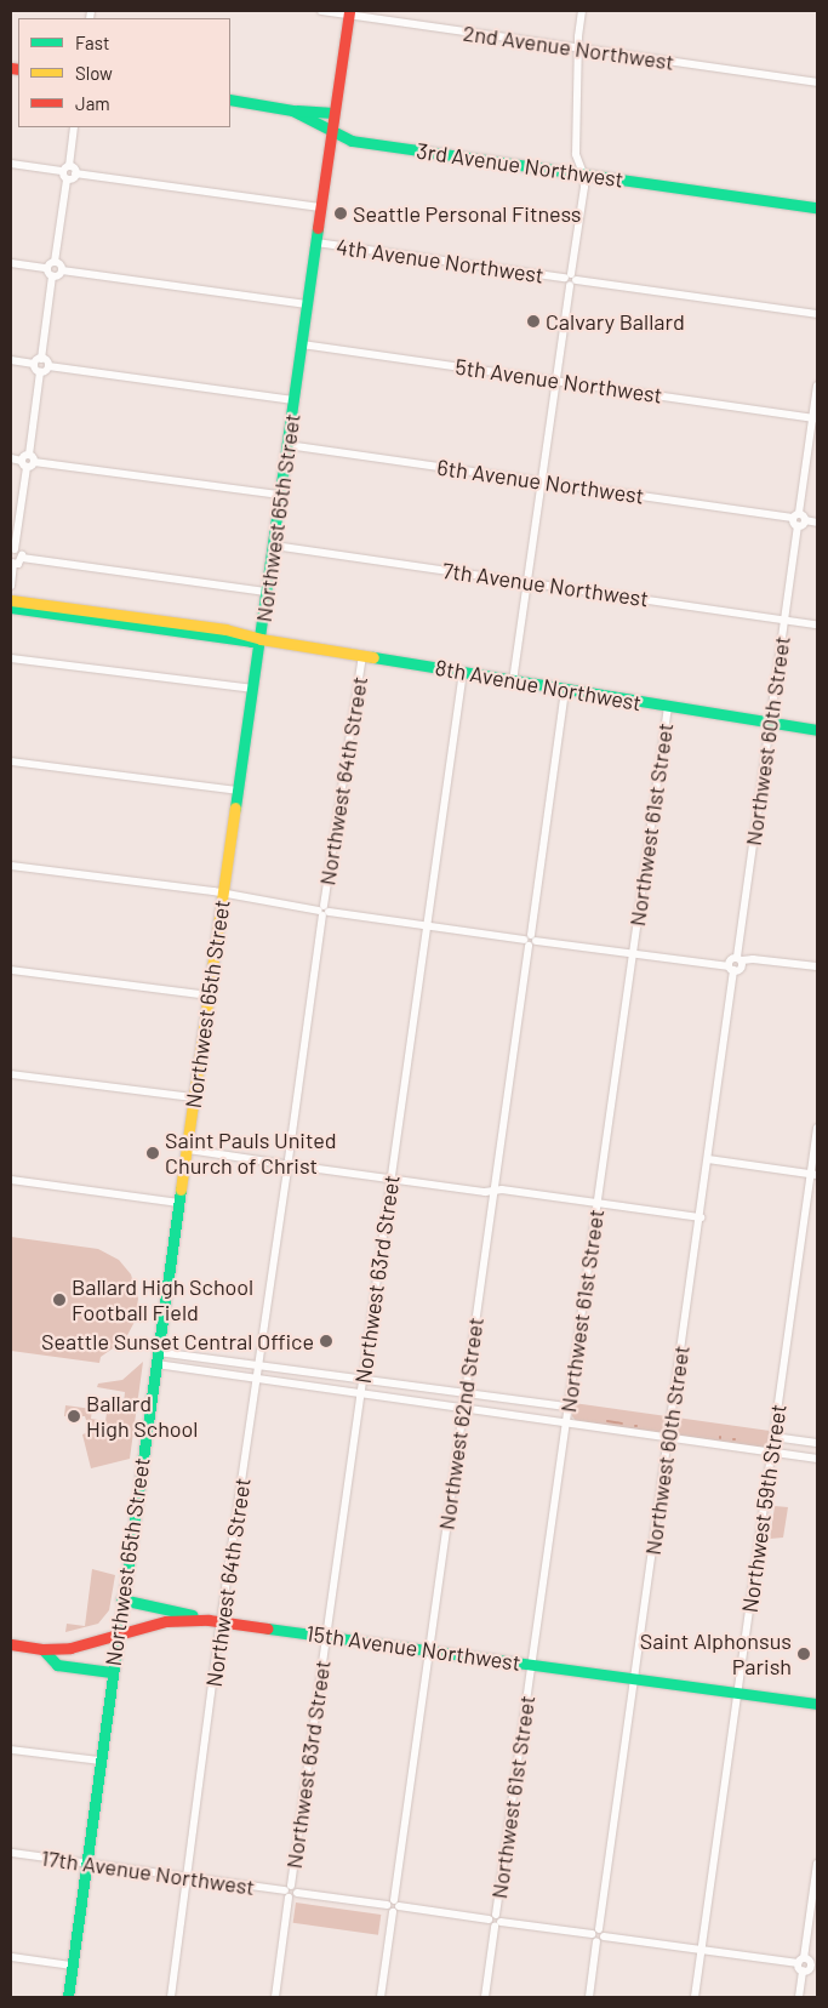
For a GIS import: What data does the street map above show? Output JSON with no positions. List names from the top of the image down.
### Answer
{
  "streets": {
    "street": [
      "2nd Avenue Northwest",
      "3rd Avenue Northwest",
      "4th Avenue Northwest",
      "5th Avenue Northwest",
      "6th Avenue Northwest",
      "Northwest 65th Street",
      "7th Avenue Northwest",
      "8th Avenue Northwest",
      "Northwest 60th Street",
      "Northwest 64th Street",
      "Northwest 61st Street",
      "Northwest 63rd Street",
      "Northwest 62nd Street",
      "Northwest 59th Street",
      "15th Avenue Northwest",
      "17th Avenue Northwest"
    ]
  },
  "crossings": [
    ["2nd Avenue Northwest", "Northwest 65th Street"],
    ["3rd Avenue Northwest", "Northwest 65th Street"],
    ["4th Avenue Northwest", "Northwest 65th Street"],
    ["5th Avenue Northwest", "Northwest 65th Street"],
    ["5th Avenue Northwest", "Northwest 60th Street"],
    ["6th Avenue Northwest", "Northwest 65th Street"],
    ["6th Avenue Northwest", "Northwest 60th Street"],
    ["Northwest 65th Street", "7th Avenue Northwest"],
    ["Northwest 65th Street", "8th Avenue Northwest"],
    ["Northwest 65th Street", "15th Avenue Northwest"],
    ["Northwest 65th Street", "17th Avenue Northwest"],
    ["7th Avenue Northwest", "Northwest 60th Street"],
    ["8th Avenue Northwest", "Northwest 60th Street"],
    ["8th Avenue Northwest", "Northwest 64th Street"],
    ["8th Avenue Northwest", "Northwest 61st Street"],
    ["8th Avenue Northwest", "Northwest 63rd Street"],
    ["8th Avenue Northwest", "Northwest 62nd Street"],
    ["Northwest 60th Street", "15th Avenue Northwest"],
    ["Northwest 64th Street", "15th Avenue Northwest"],
    ["Northwest 64th Street", "17th Avenue Northwest"],
    ["Northwest 61st Street", "15th Avenue Northwest"],
    ["Northwest 63rd Street", "15th Avenue Northwest"],
    ["Northwest 63rd Street", "17th Avenue Northwest"],
    ["Northwest 62nd Street", "15th Avenue Northwest"],
    ["Northwest 59th Street", "15th Avenue Northwest"]
  ],
  "places": [
    "Seattle Personal Fitness",
    "Calvary Ballard",
    "Saint Pauls United Church of Christ",
    "Ballard High School Football Field",
    "Seattle Sunset Central Office",
    "Ballard High School",
    "Saint Alphonsus Parish"
  ],
  "legend": ["Fast", "Slow", "Jam"]
}
